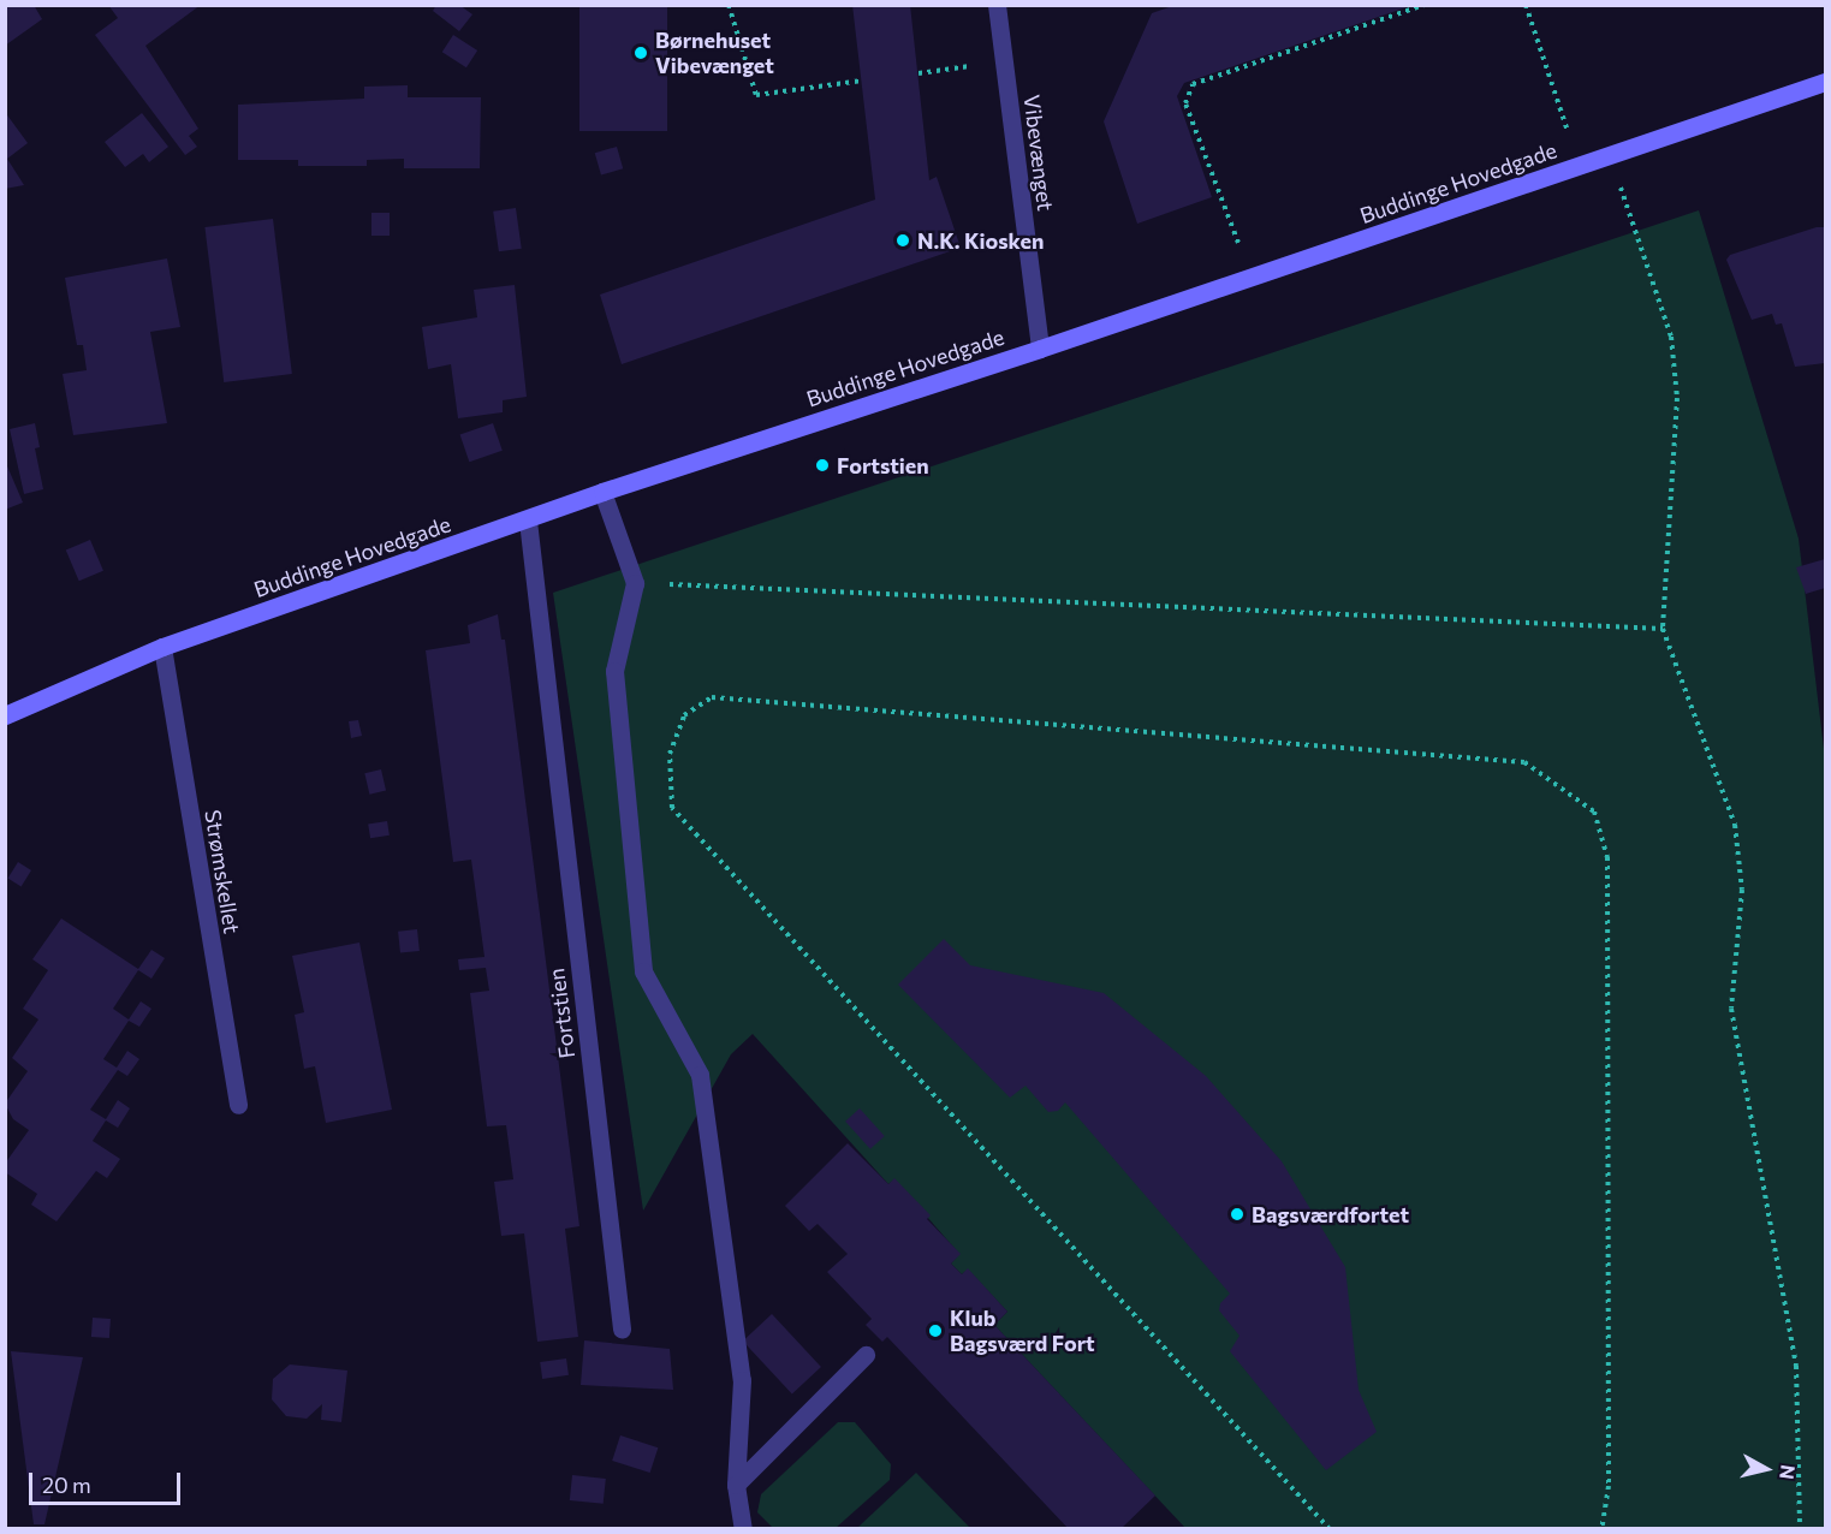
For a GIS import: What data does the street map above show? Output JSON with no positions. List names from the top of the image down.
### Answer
{
  "streets": {
    "street": [
      "Vibevænget",
      "Buddinge Hovedgade",
      "Strømskellet",
      "Fortstien"
    ]
  },
  "crossings": [
    ["Vibevænget", "Buddinge Hovedgade"],
    ["Buddinge Hovedgade", "Strømskellet"],
    ["Buddinge Hovedgade", "Fortstien"]
  ],
  "places": [
    "Børnehuset Vibevænget",
    "N.K. Kiosken",
    "Fortstien",
    "Bagsværdfortet",
    "Klub Bagsværd Fort"
  ],
  "scale_bar": "20 m",
  "north": "right"
}
